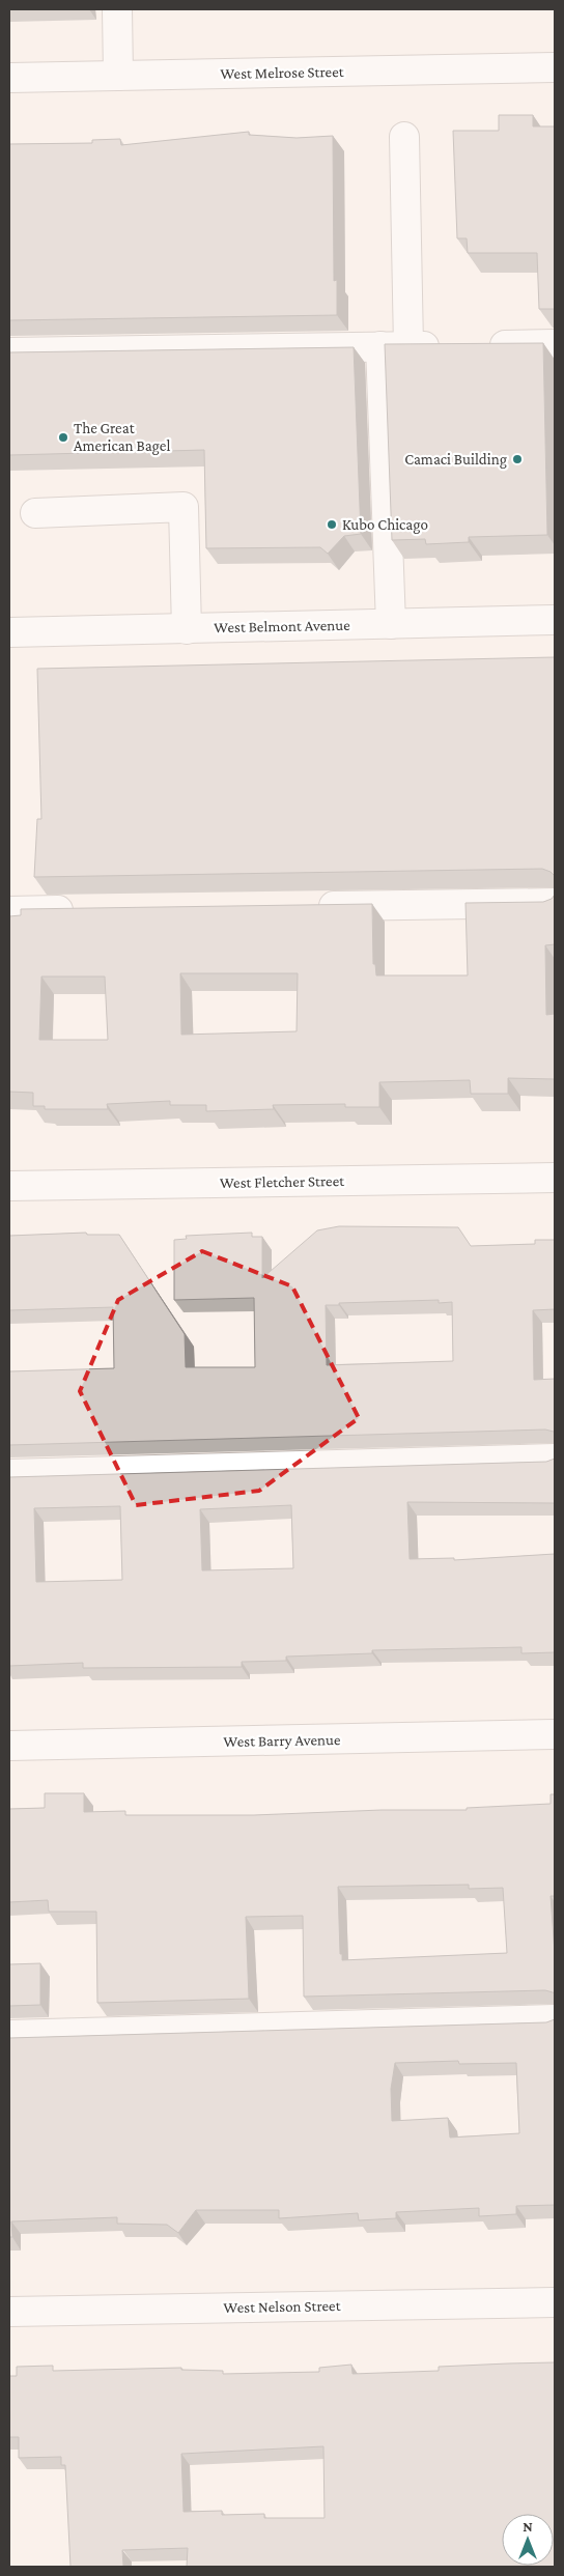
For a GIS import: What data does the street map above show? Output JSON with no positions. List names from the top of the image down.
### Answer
{
  "streets": {
    "street": [
      "West Melrose Street",
      "West Belmont Avenue",
      "West Fletcher Street",
      "West Barry Avenue",
      "West Nelson Street"
    ]
  },
  "places": ["The Great American Bagel", "Camaci Building", "Kubo Chicago"],
  "north": "top"
}
